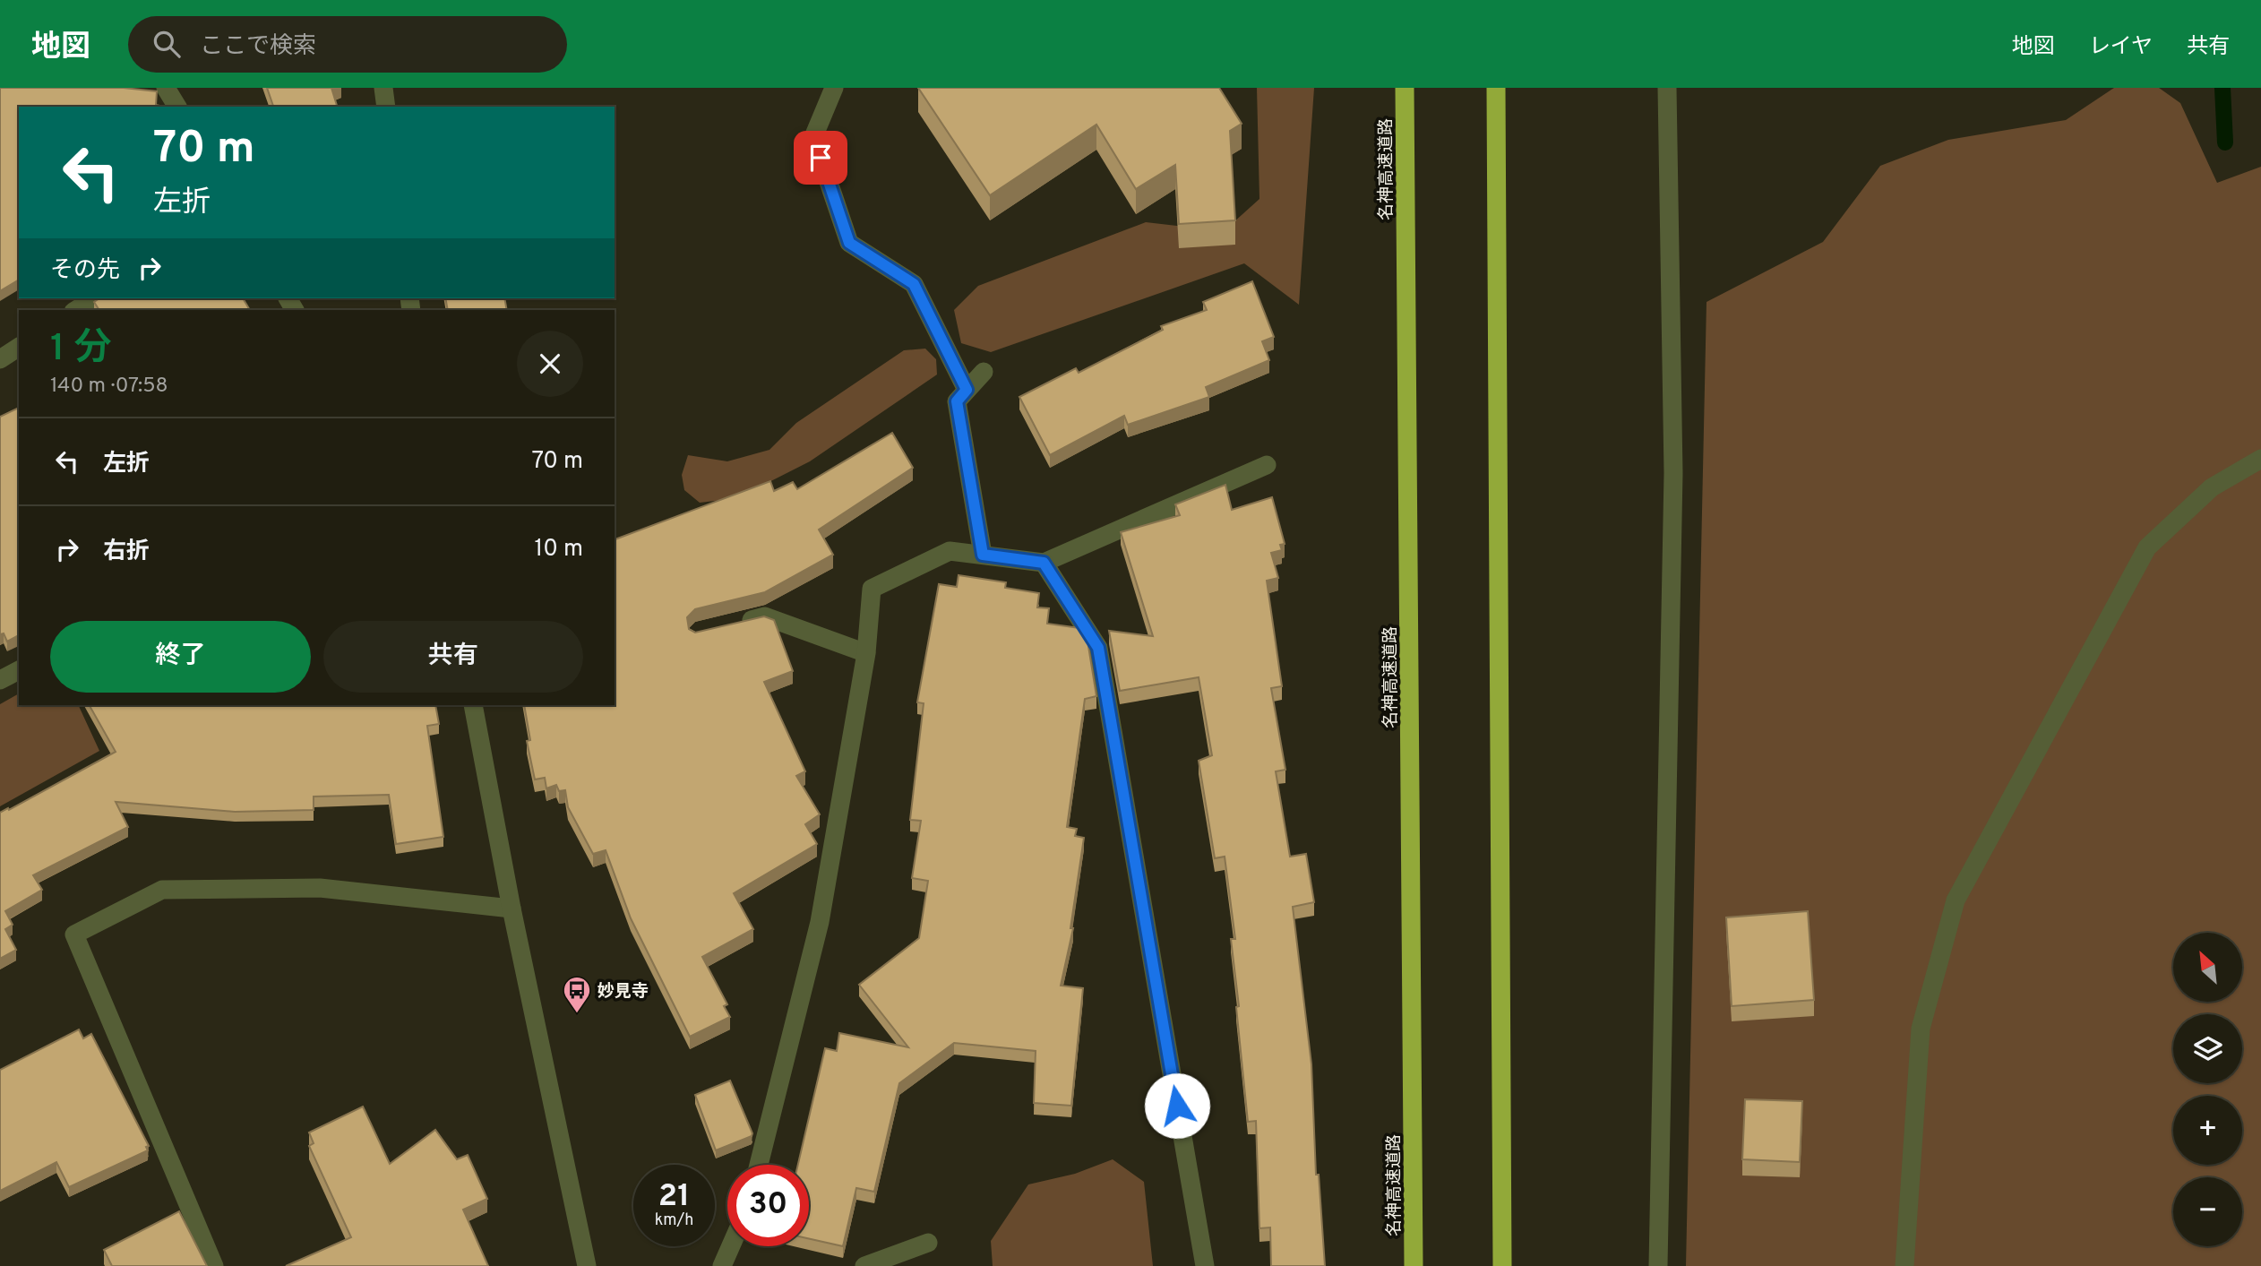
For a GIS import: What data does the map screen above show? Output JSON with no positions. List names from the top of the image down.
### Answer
{
  "streets": {
    "highway": ["名神高速道路"]
  },
  "places": {
    "bus stop": ["妙見寺"]
  },
  "north": "top left",
  "page": {
    "header": "地図",
    "search": "ここで検索",
    "nav": ["地図", "レイヤ", "共有"],
    "turn": ["70 m", "左折"],
    "then": "その先",
    "heading": ["1 分", "140 m · 07:58"],
    "list": [
      {
        "name": "左折",
        "value": "70 m"
      },
      {
        "name": "右折",
        "value": "10 m"
      }
    ],
    "buttons": ["終了", "共有"],
    "map_buttons": ["+", "−"],
    "speed": "21 km/h",
    "limit": "30"
  }
}
